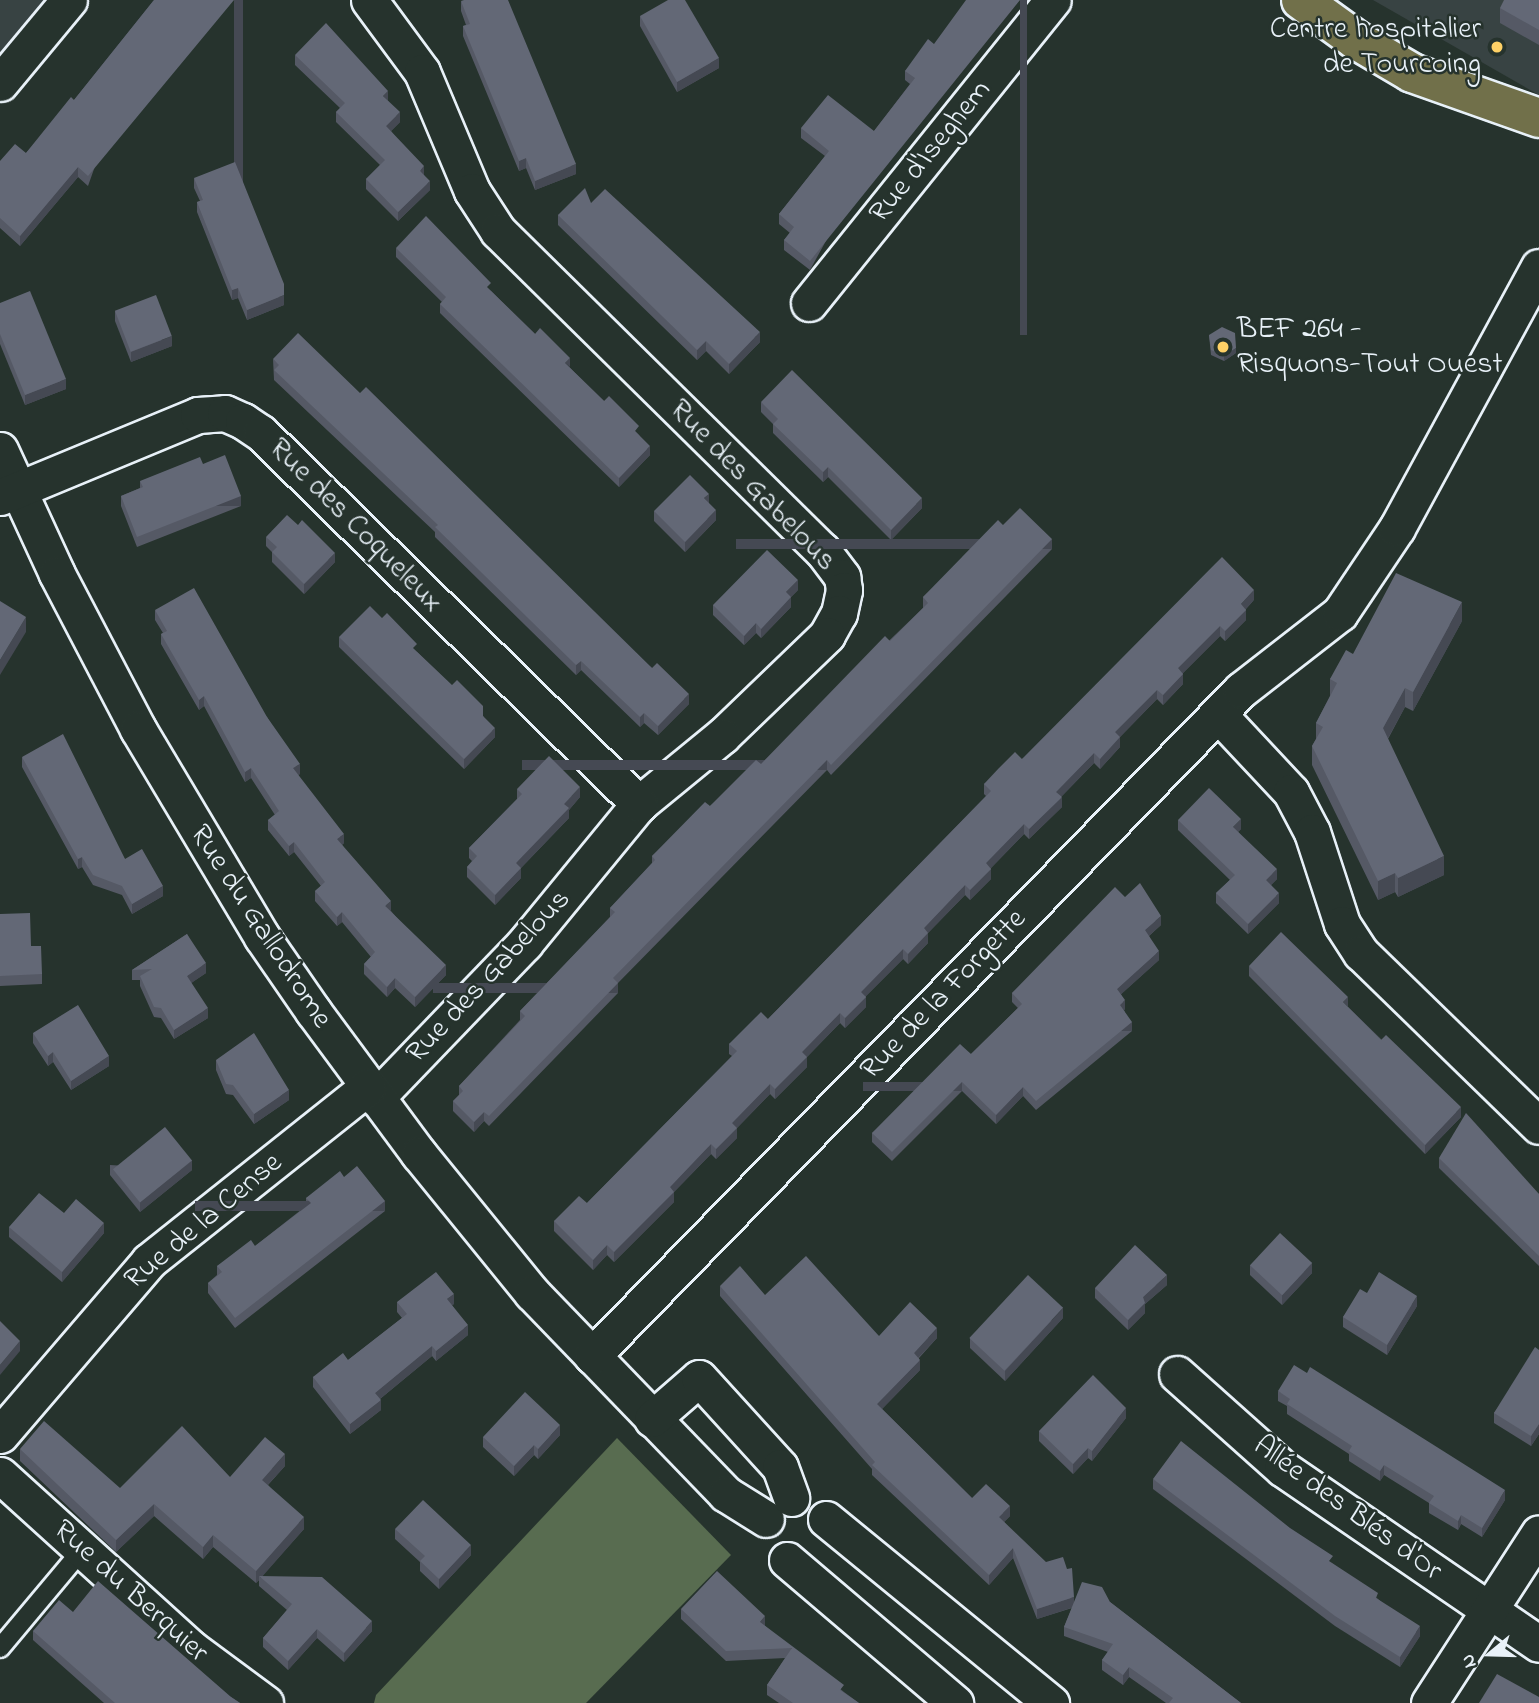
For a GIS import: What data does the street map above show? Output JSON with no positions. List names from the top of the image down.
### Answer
{
  "streets": {
    "street": [
      "Rue d'Iseghem",
      "Rue des Gabelous",
      "Rue des Coqueleux",
      "Rue du Gallodrome",
      "Rue de la Forgette",
      "Rue de la Cense",
      "Allée des Blés d'Or",
      "Rue du Berquier"
    ]
  },
  "crossings": [
    ["Rue des Gabelous", "Rue des Coqueleux"],
    ["Rue des Gabelous", "Rue du Gallodrome"],
    ["Rue des Gabelous", "Rue de la Cense"],
    ["Rue des Coqueleux", "Rue du Gallodrome"],
    ["Rue du Gallodrome", "Rue de la Forgette"],
    ["Rue du Gallodrome", "Rue de la Cense"]
  ],
  "places": ["Centre hospitalier de Tourcoing", "BEF 264 - Risquons-Tout Ouest"],
  "north": "left"
}
